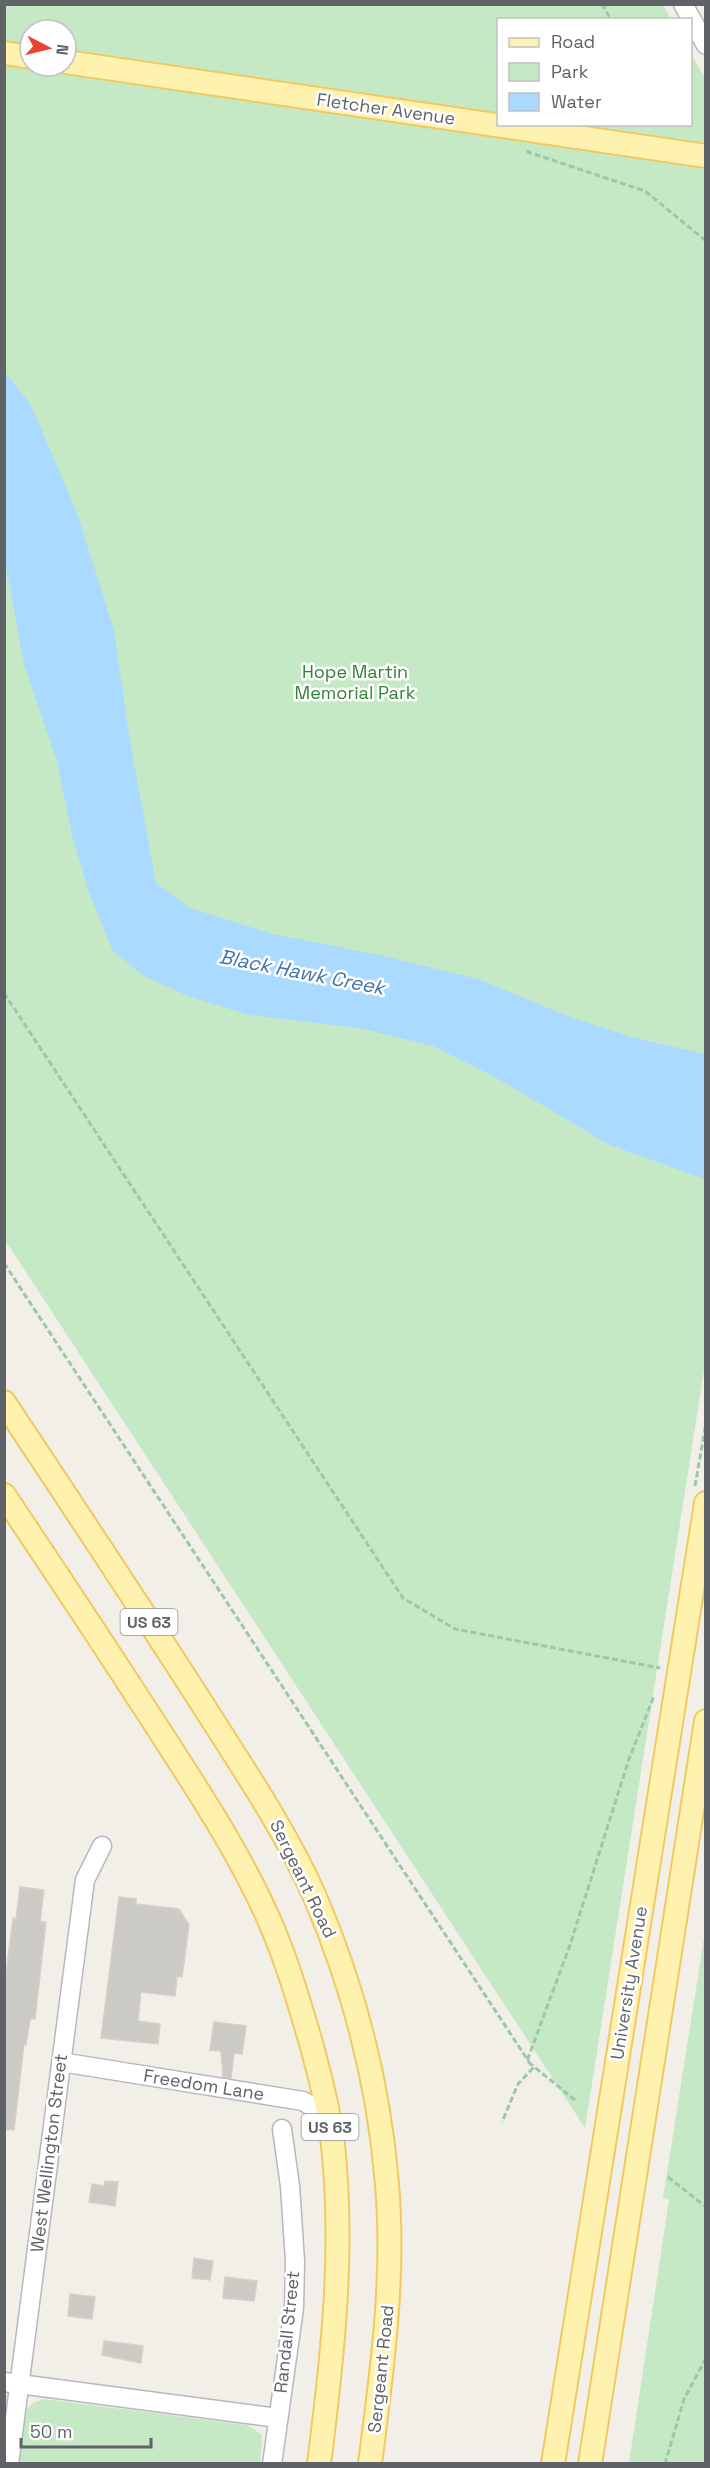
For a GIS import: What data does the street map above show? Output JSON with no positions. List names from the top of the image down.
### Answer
{
  "streets": {
    "main road": [
      "Fletcher Avenue",
      "US 63",
      "Sergeant Road",
      "University Avenue"
    ],
    "street": ["Freedom Lane", "West Wellington Street", "Randall Street"]
  },
  "crossings": [
    ["US 63", "Freedom Lane"],
    ["Freedom Lane", "West Wellington Street"]
  ],
  "water": ["Black Hawk Creek"],
  "parks": ["Hope Martin Memorial Park"],
  "legend": ["Road", "Park", "Water"],
  "scale_bar": "50 m",
  "north": "right"
}
